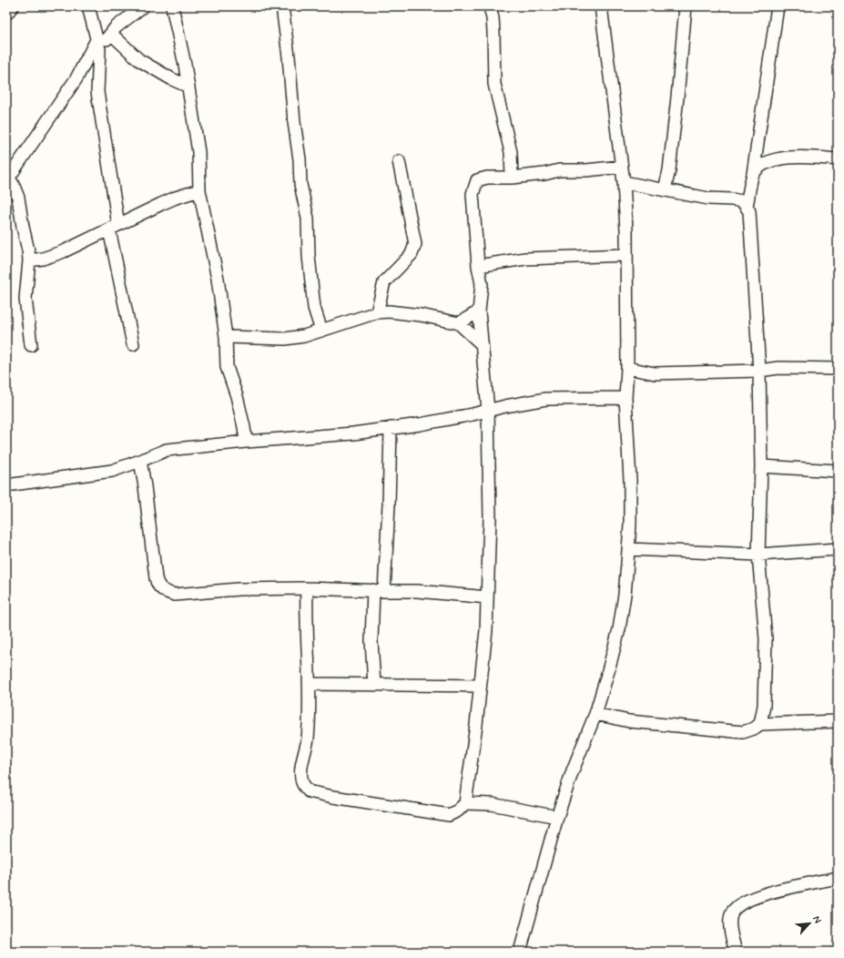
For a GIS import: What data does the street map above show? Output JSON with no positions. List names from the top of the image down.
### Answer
{
  "north": "top right"
}
